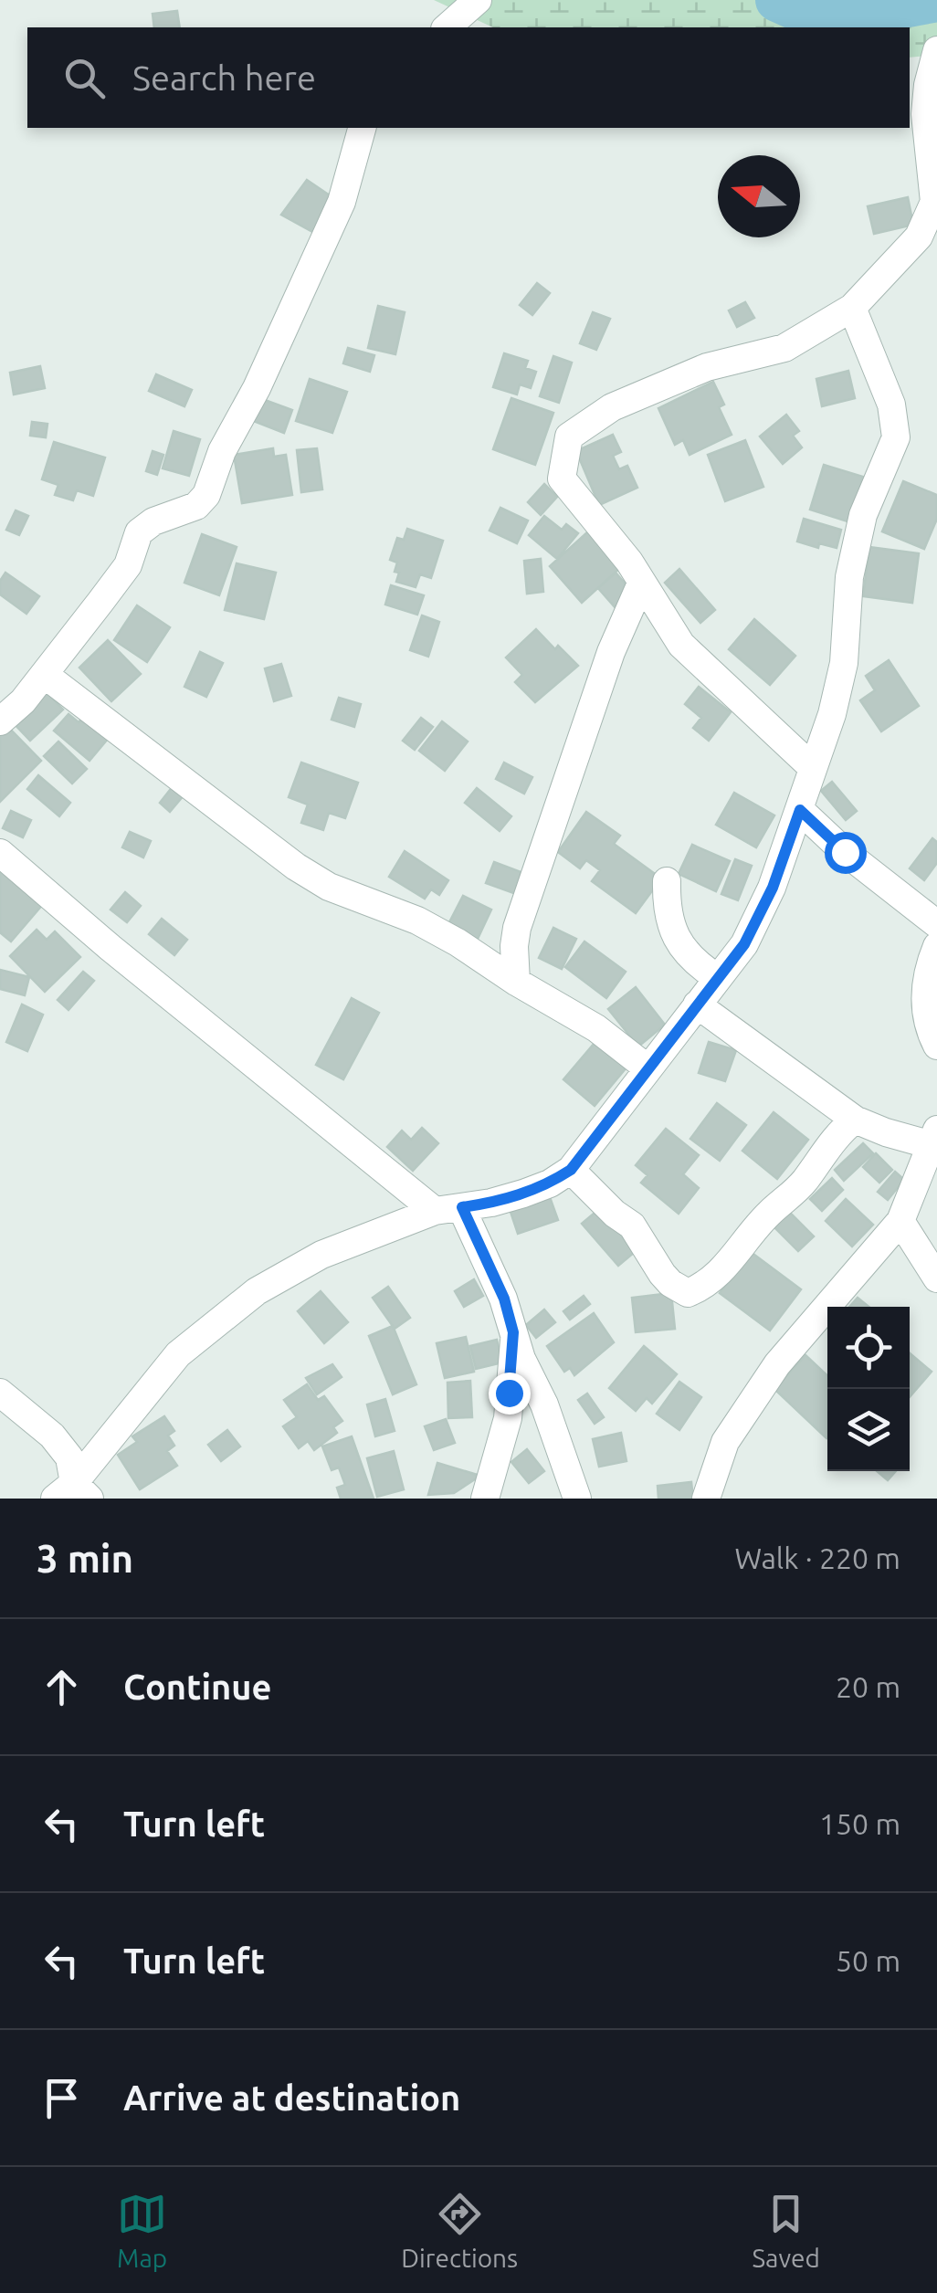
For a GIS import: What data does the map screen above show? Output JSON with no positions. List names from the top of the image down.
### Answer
{
  "north": "left",
  "page": {
    "search": "Search here",
    "heading": ["3 min", "Walk · 220 m"],
    "list": [
      ["Continue", "20 m"],
      ["Turn left", "150 m"],
      ["Turn left", "50 m"],
      "Arrive at destination"
    ],
    "nav": ["Map", "Directions", "Saved"]
  }
}
